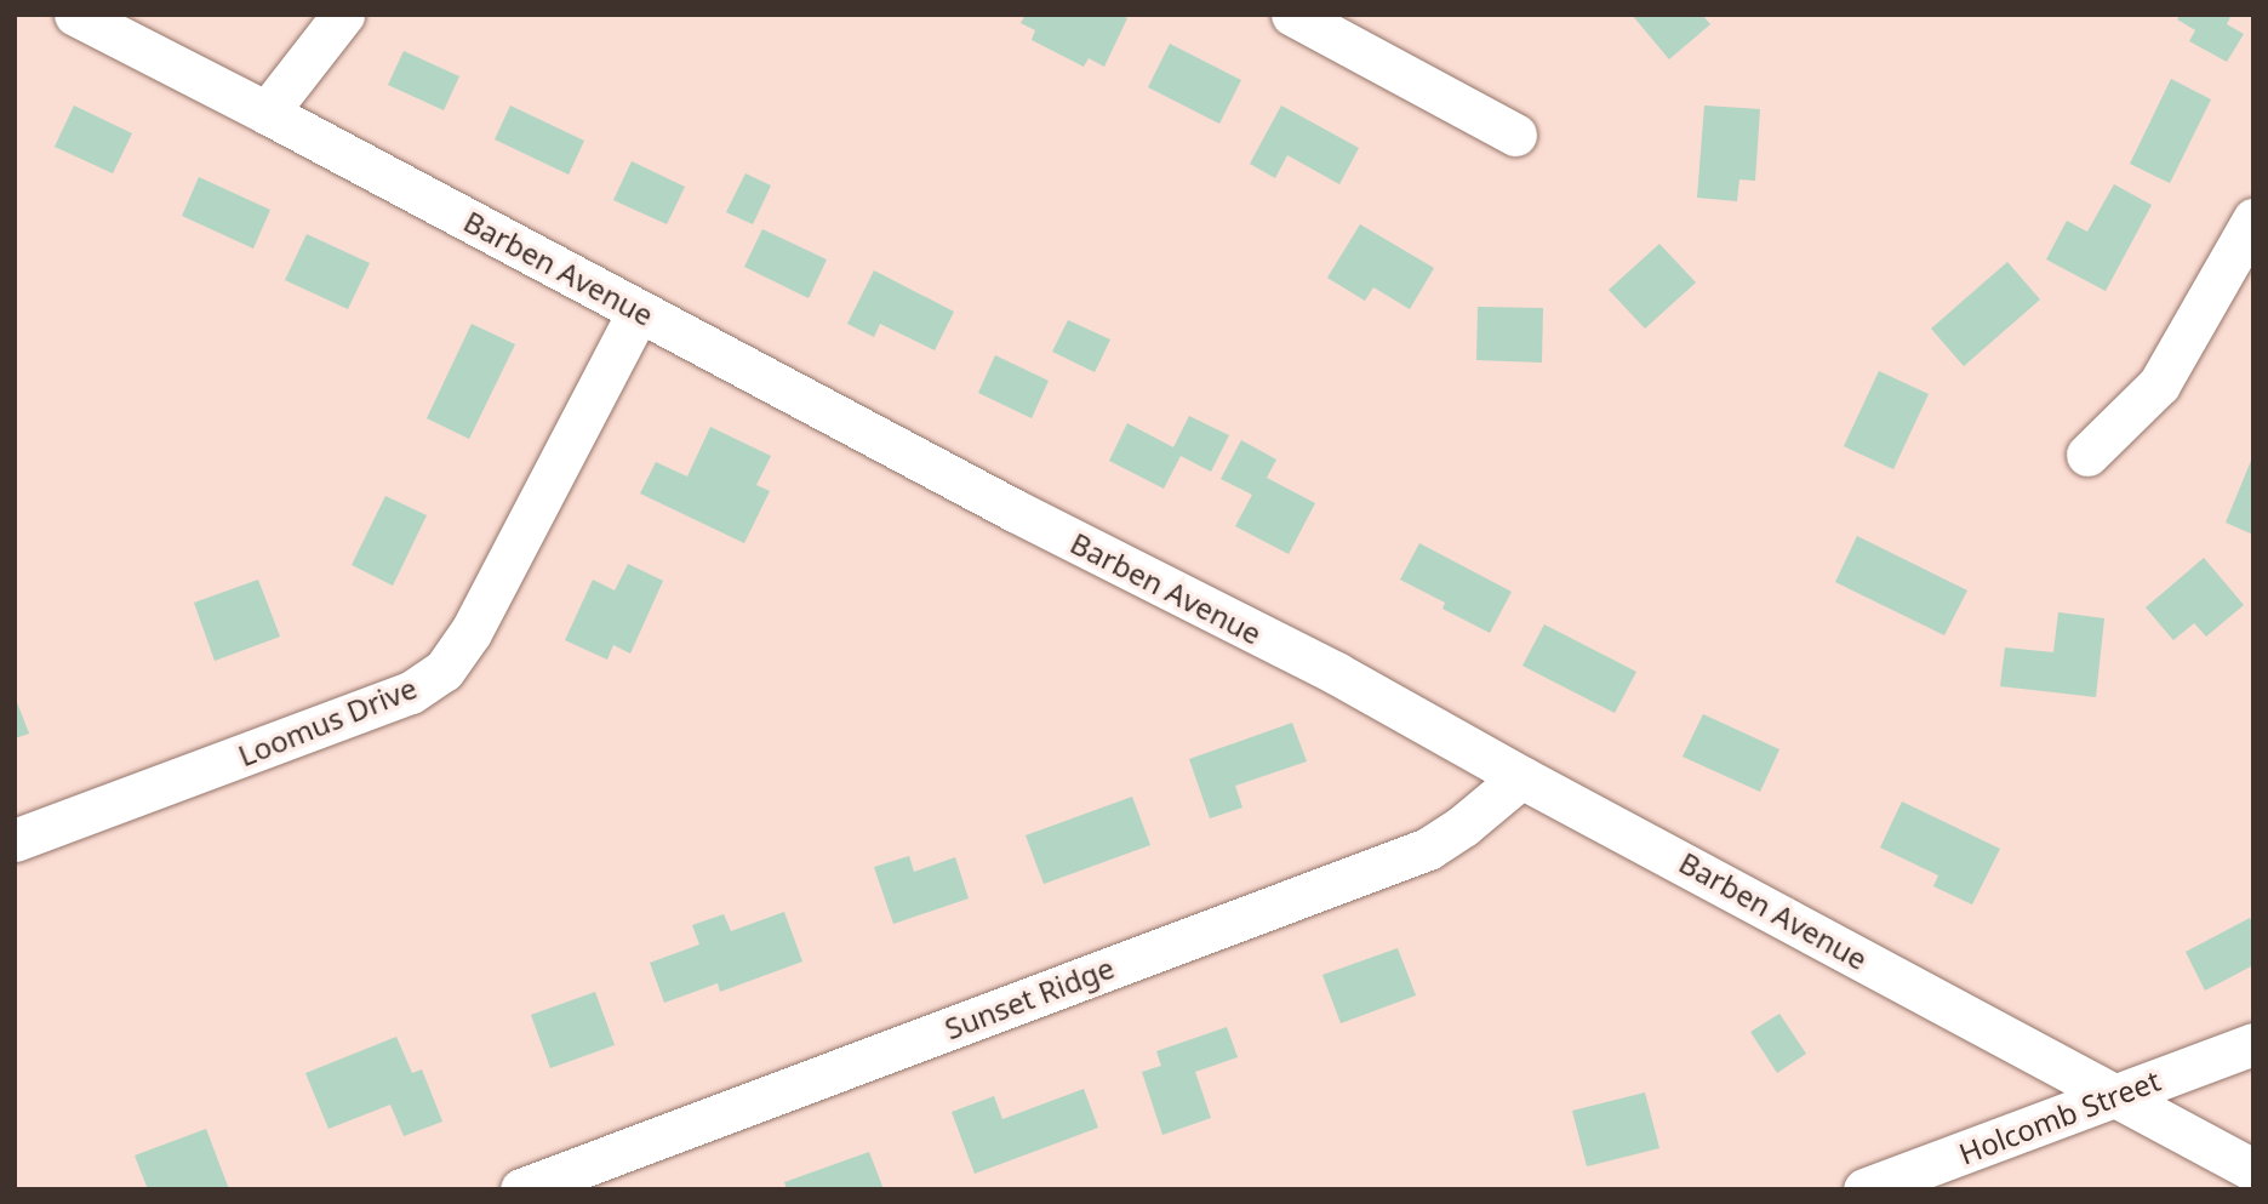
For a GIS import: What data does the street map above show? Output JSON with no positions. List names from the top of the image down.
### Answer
{
  "streets": {
    "street": [
      "Barben Avenue",
      "Loomus Drive",
      "Sunset Ridge",
      "Holcomb Street"
    ]
  },
  "crossings": [
    ["Barben Avenue", "Loomus Drive"],
    ["Barben Avenue", "Sunset Ridge"],
    ["Barben Avenue", "Holcomb Street"]
  ]
}
